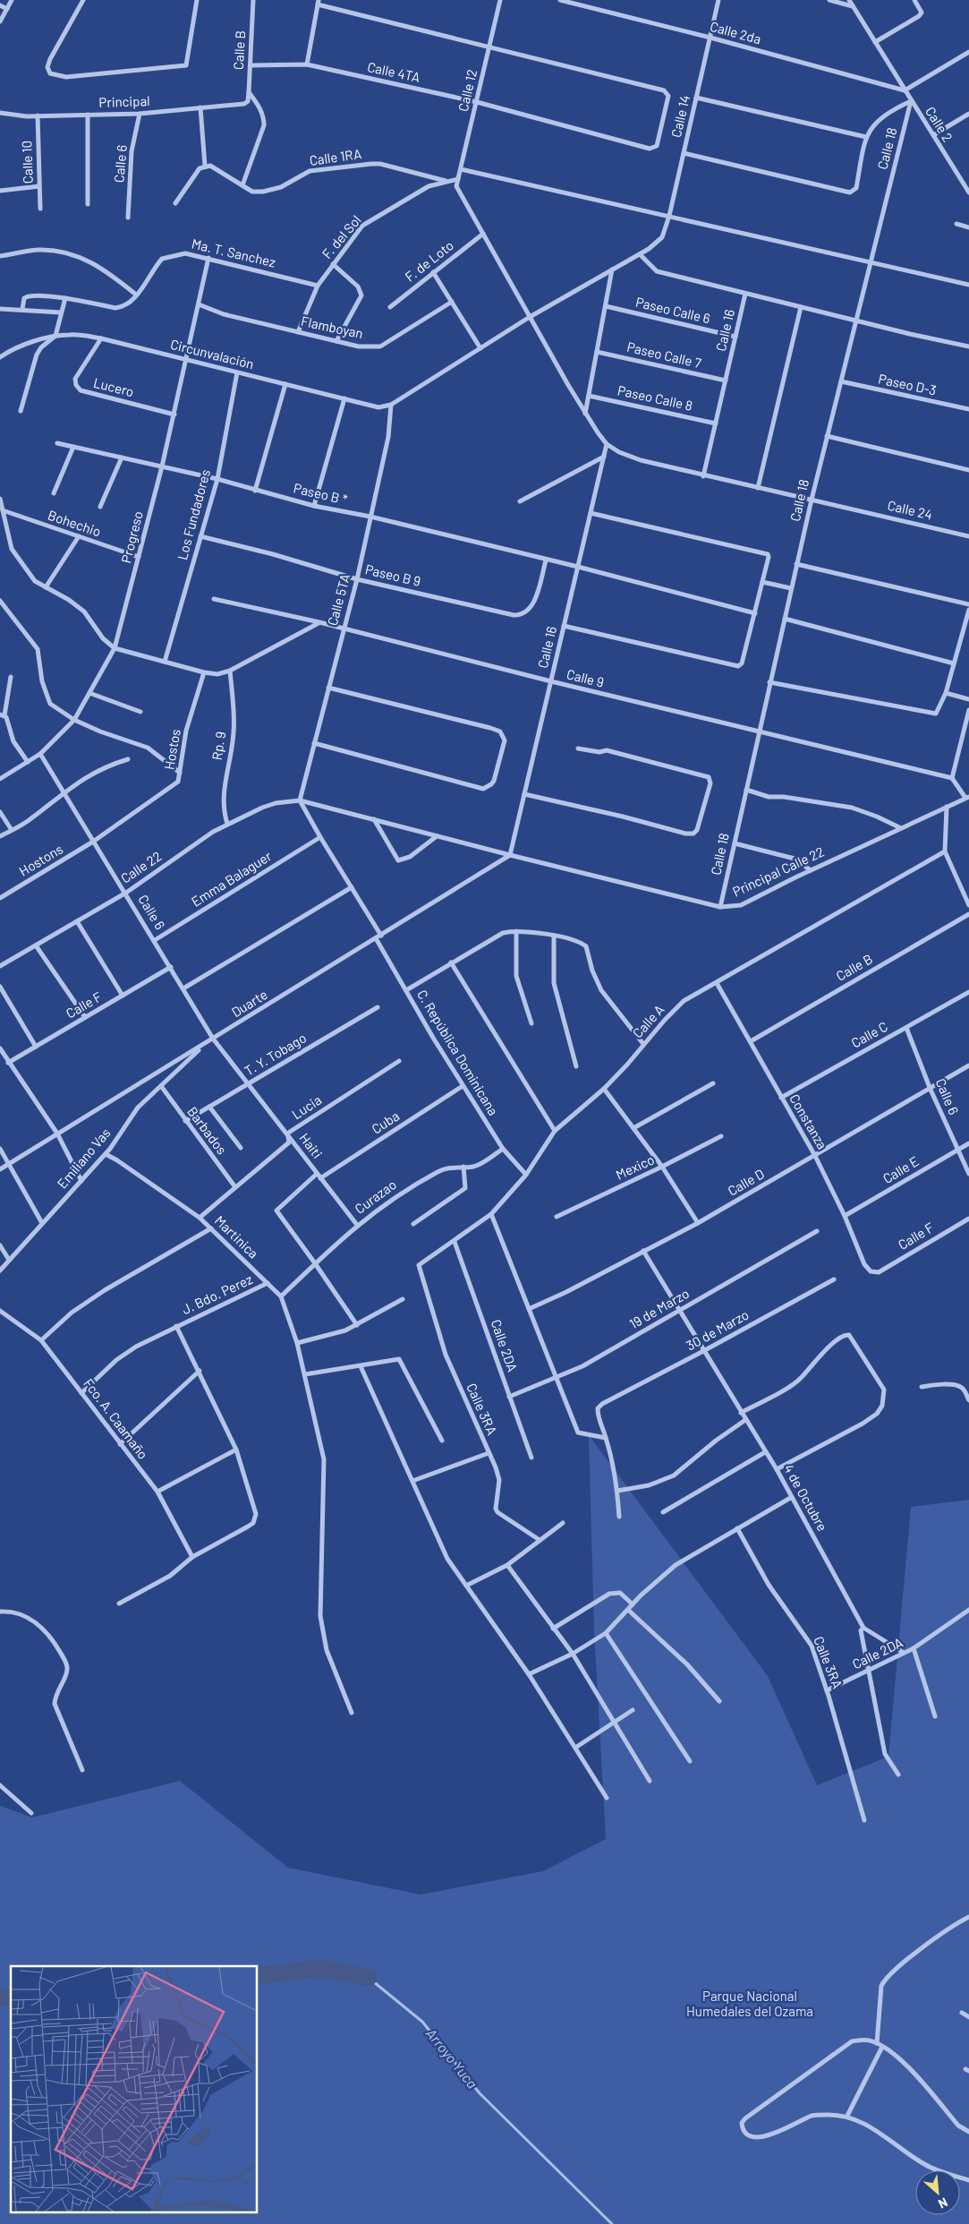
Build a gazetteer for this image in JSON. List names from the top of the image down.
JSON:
{
  "streets": {
    "street": [
      "Calle 2da",
      "Calle B",
      "Calle 4TA",
      "Calle 12",
      "Principal",
      "Calle 14",
      "Calle 2",
      "Calle 18",
      "Calle 1RA",
      "Calle 10",
      "Calle 6",
      "F. del Sol",
      "Ma. T. Sanchez",
      "F. de Loto",
      "Paseo Calle 6",
      "Flamboyan",
      "Calle 16",
      "Circunvalación",
      "Paseo Calle 7",
      "Paseo D-3",
      "Lucero",
      "Paseo Calle 8",
      "Paseo B *",
      "Calle 24",
      "Los Fundadores",
      "Bohechio",
      "Progreso",
      "Paseo B 9",
      "Calle 5TA",
      "Calle 9",
      "Rp. 9",
      "Hostos",
      "Hostons",
      "Calle 22",
      "Principal Calle 22",
      "Emma Balaguer",
      "Duarte",
      "Calle F",
      "Calle A",
      "Calle C",
      "C. República Dominicana",
      "T. Y. Tobago",
      "Lucia",
      "Constanza",
      "Cuba",
      "Barbados",
      "Haiti",
      "Emiliano Vas",
      "Mexico",
      "Calle E",
      "Calle D",
      "Curazao",
      "Martinica",
      "J. Bdo. Perez",
      "19 de Marzo",
      "30 de Marzo",
      "Calle 2DA",
      "Calle 3RA",
      "Fco. A. Caamaño",
      "4 de Octubre"
    ]
  },
  "crossings": [
    ["Calle 2da", "Calle 14"],
    ["Calle 2da", "Calle 2"],
    ["Calle B", "Calle 4TA"],
    ["Calle B", "Principal"],
    ["Calle B", "Constanza"],
    ["Calle 4TA", "Calle 12"],
    ["Calle 12", "F. del Sol"],
    ["Calle 12", "F. de Loto"],
    ["Principal", "Calle 10"],
    ["Principal", "Calle 6"],
    ["Calle 2", "Calle 18"],
    ["Calle 18", "Paseo D-3"],
    ["Calle 18", "Calle 24"],
    ["Calle 18", "Calle 9"],
    ["Calle 18", "Principal Calle 22"],
    ["Calle 1RA", "F. del Sol"],
    ["Calle 6", "Progreso"],
    ["Calle 6", "Hostos"],
    ["Calle 6", "Hostons"],
    ["Calle 6", "Calle 22"],
    ["Calle 6", "Emma Balaguer"],
    ["Calle 6", "Duarte"],
    ["Calle 6", "Calle F"],
    ["Calle 6", "Calle C"],
    ["Calle 6", "Haiti"],
    ["Calle 6", "Calle E"],
    ["Calle 6", "Calle D"],
    ["F. del Sol", "Ma. T. Sanchez"],
    ["F. del Sol", "Flamboyan"],
    ["Ma. T. Sanchez", "Progreso"],
    ["Paseo Calle 6", "Calle 16"],
    ["Flamboyan", "Progreso"],
    ["Calle 16", "Paseo Calle 7"],
    ["Calle 16", "Paseo Calle 8"],
    ["Calle 16", "Paseo B *"],
    ["Calle 16", "Calle 24"],
    ["Calle 16", "Calle 9"],
    ["Calle 16", "Principal Calle 22"],
    ["Calle 16", "Duarte"],
    ["Circunvalación", "Lucero"],
    ["Circunvalación", "Los Fundadores"],
    ["Circunvalación", "Progreso"],
    ["Circunvalación", "Calle 5TA"],
    ["Lucero", "Progreso"],
    ["Paseo B *", "Los Fundadores"],
    ["Paseo B *", "Progreso"],
    ["Paseo B *", "Paseo B 9"],
    ["Paseo B *", "Calle 5TA"],
    ["Los Fundadores", "Paseo B 9"],
    ["Bohechio", "Progreso"],
    ["Paseo B 9", "Calle 5TA"],
    ["Calle 5TA", "Calle 9"],
    ["Calle 5TA", "Calle 22"],
    ["Calle 5TA", "Principal Calle 22"],
    ["Calle 5TA", "C. República Dominicana"],
    ["Rp. 9", "Calle 22"],
    ["Hostos", "Hostons"],
    ["Calle 22", "Principal Calle 22"],
    ["Calle 22", "C. República Dominicana"],
    ["Principal Calle 22", "Duarte"],
    ["Principal Calle 22", "C. República Dominicana"],
    ["Emma Balaguer", "C. República Dominicana"],
    ["Duarte", "C. República Dominicana"],
    ["Duarte", "Haiti"],
    ["Duarte", "Emiliano Vas"],
    ["Calle F", "Constanza"],
    ["Calle A", "C. República Dominicana"],
    ["Calle A", "Constanza"],
    ["Calle A", "Calle 2DA"],
    ["Calle A", "Calle 3RA"],
    ["Calle C", "Constanza"],
    ["C. República Dominicana", "Cuba"],
    ["C. República Dominicana", "Curazao"],
    ["T. Y. Tobago", "Barbados"],
    ["T. Y. Tobago", "Haiti"],
    ["Lucia", "Barbados"],
    ["Lucia", "Haiti"],
    ["Lucia", "Martinica"],
    ["Constanza", "Calle E"],
    ["Constanza", "Calle D"],
    ["Cuba", "Haiti"],
    ["Cuba", "Curazao"],
    ["Barbados", "Emiliano Vas"],
    ["Haiti", "Curazao"],
    ["Emiliano Vas", "Martinica"],
    ["Calle D", "4 de Octubre"],
    ["Curazao", "Martinica"],
    ["Martinica", "J. Bdo. Perez"],
    ["J. Bdo. Perez", "Fco. A. Caamaño"],
    ["19 de Marzo", "Calle 2DA"],
    ["19 de Marzo", "4 de Octubre"],
    ["30 de Marzo", "4 de Octubre"],
    ["Calle 2DA", "Calle 3RA"],
    ["Calle 2DA", "4 de Octubre"]
  ],
  "water": ["Arroyo Yuca"],
  "parks": ["Parque Nacional Humedales del Ozama"],
  "north": "bottom right"
}
